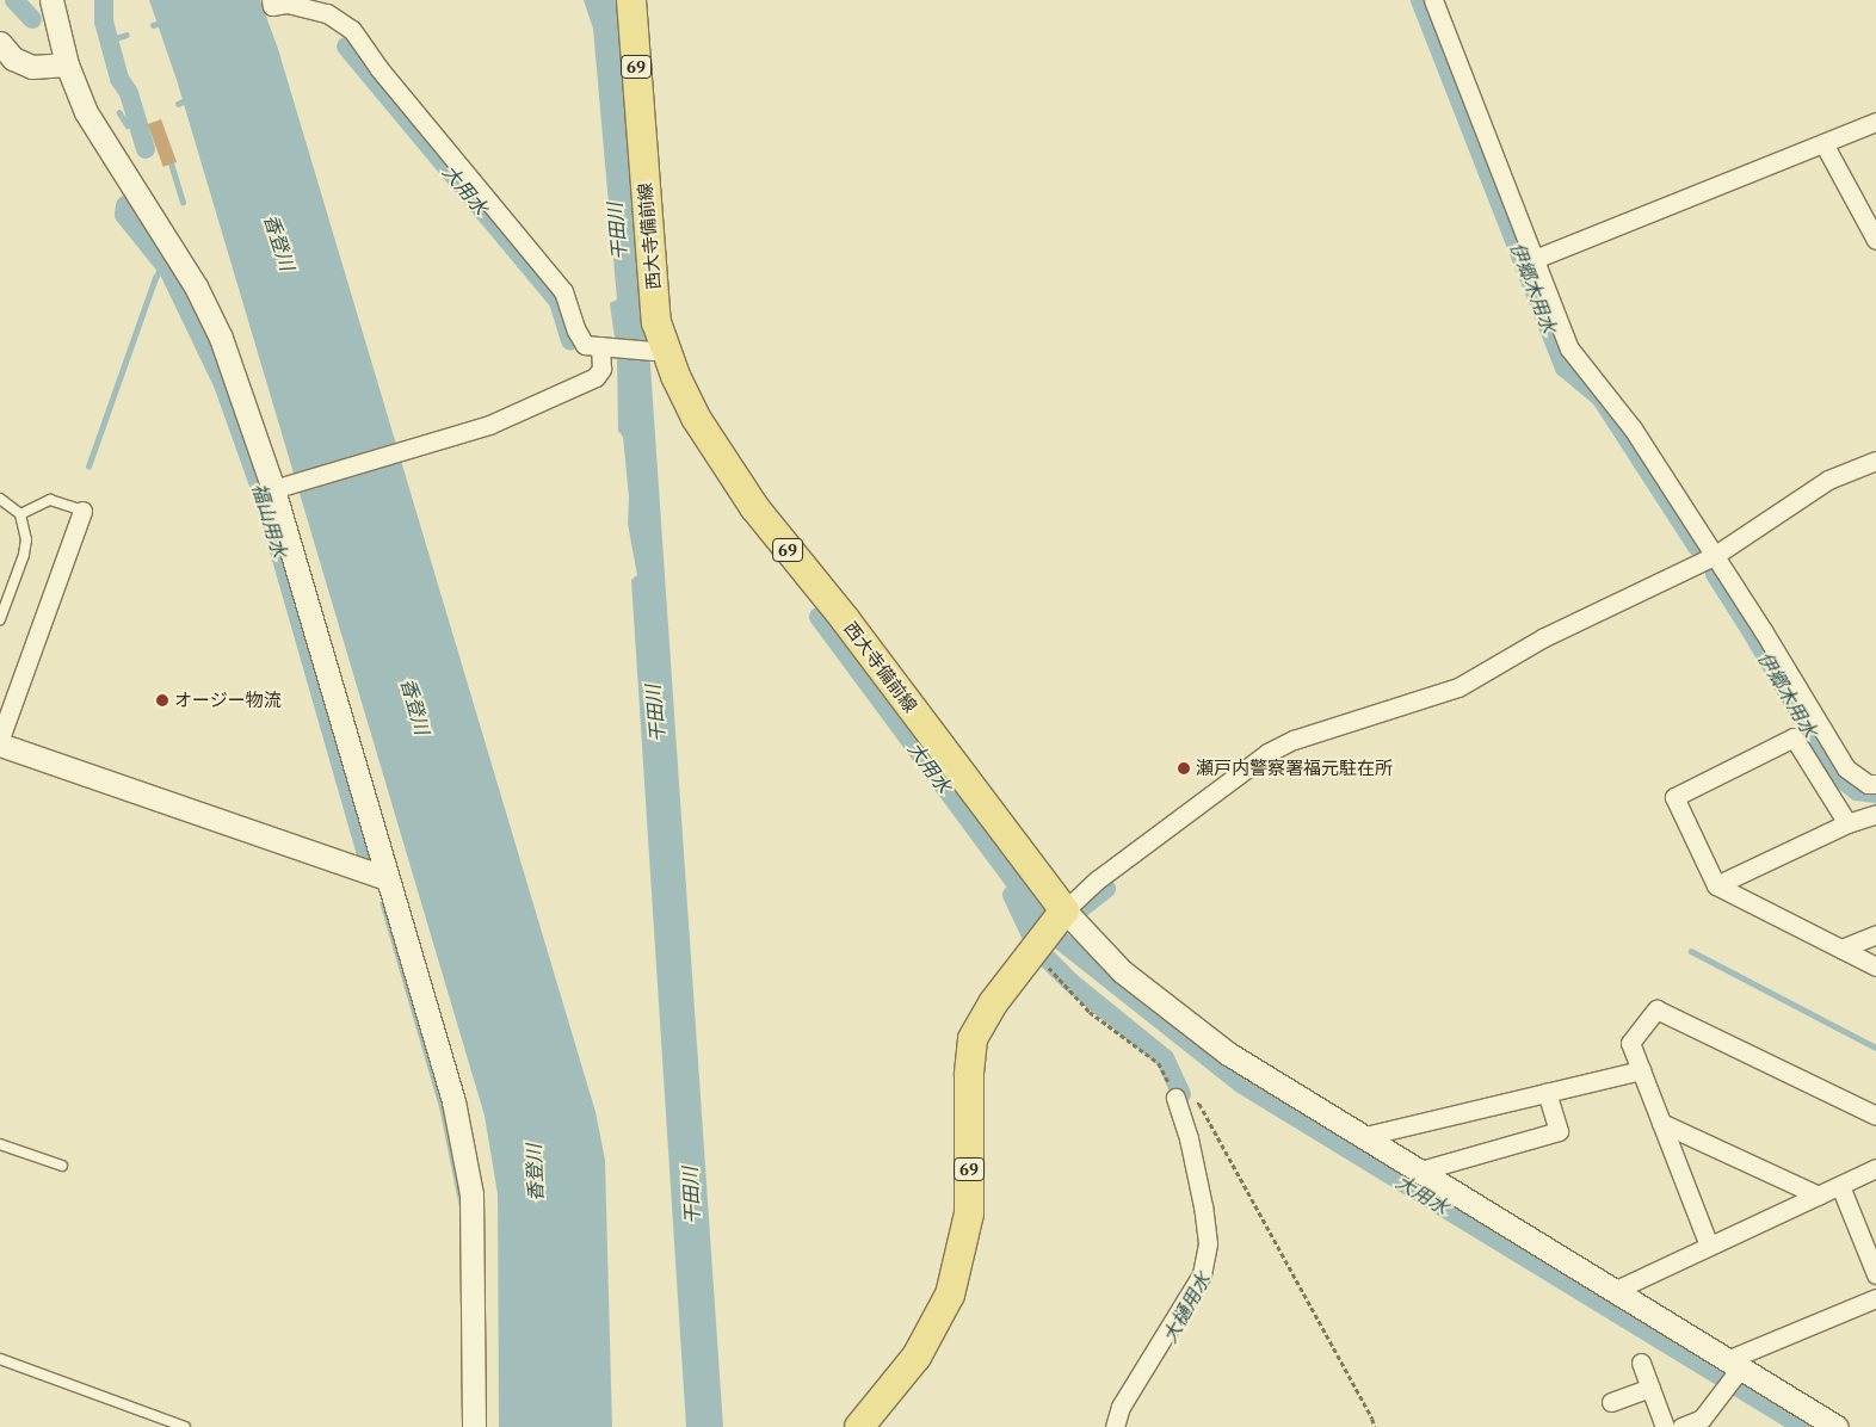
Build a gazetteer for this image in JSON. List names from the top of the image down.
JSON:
{
  "streets": {
    "main road": ["69", "西大寺備前線"]
  },
  "crossings": [
    ["69", "西大寺備前線"]
  ],
  "water": [
    "大用水",
    "干田川",
    "香登川",
    "伊郷木用水",
    "福山用水",
    "大樋用水"
  ],
  "places": ["オージー物流", "瀬戸内警察署福元駐在所"]
}
